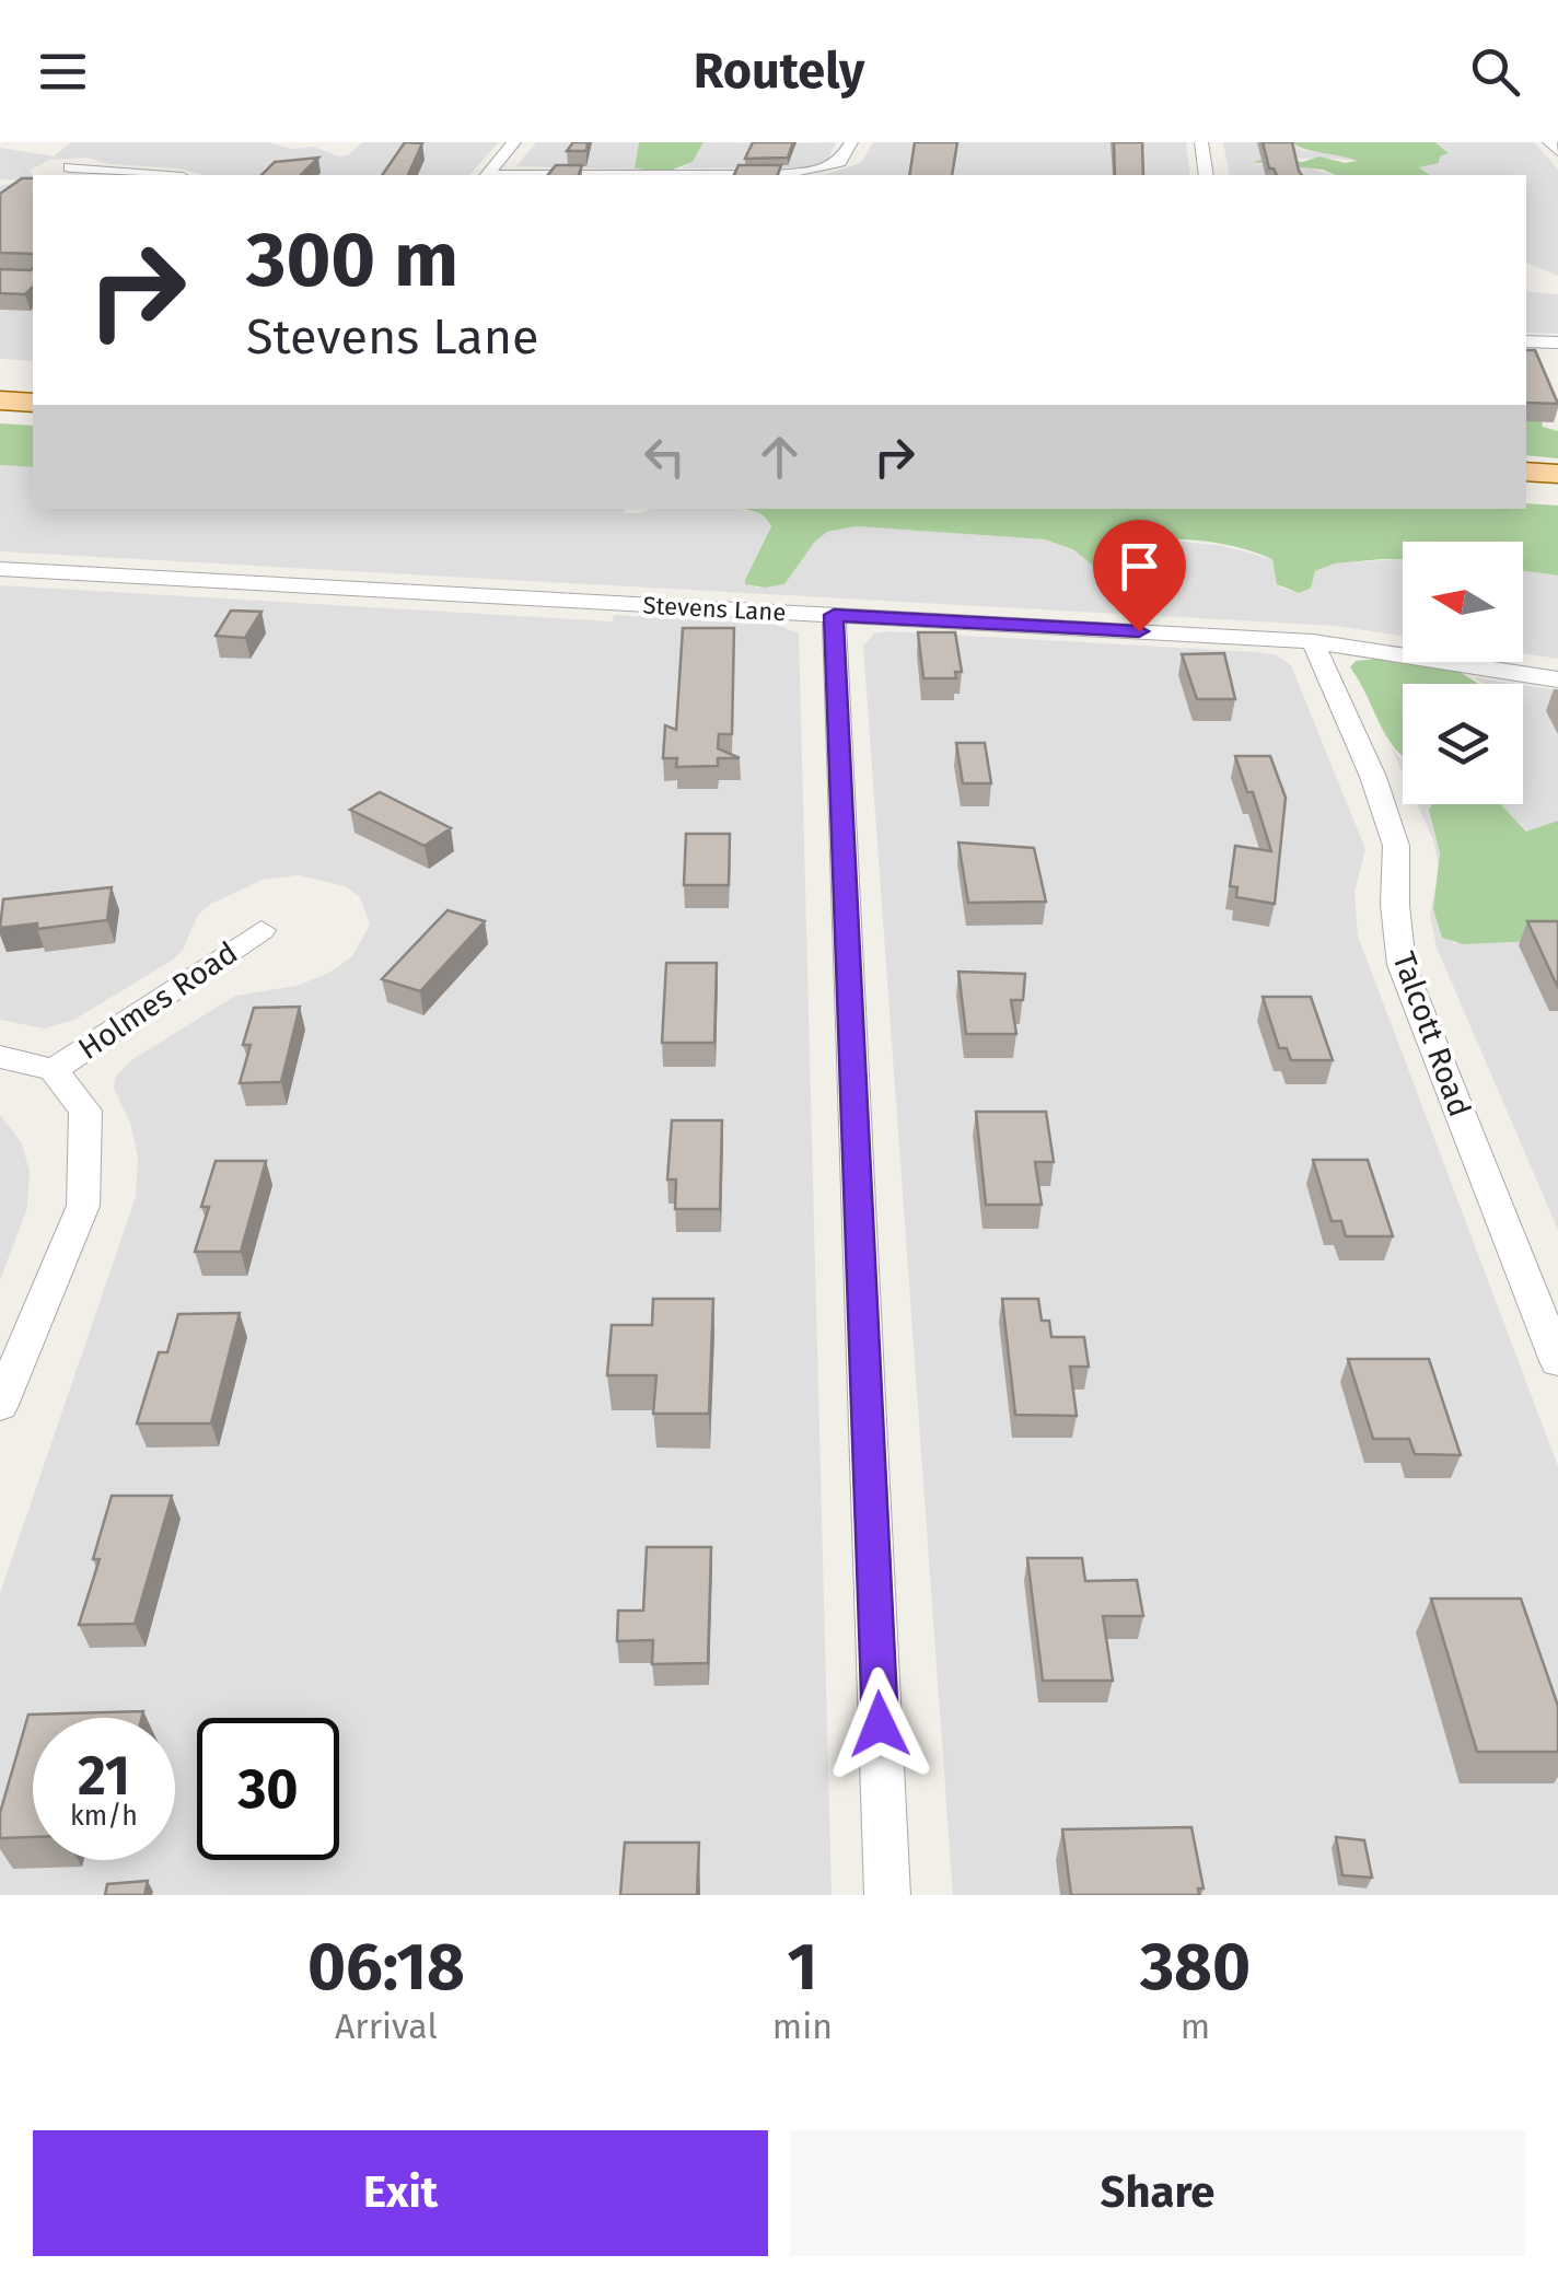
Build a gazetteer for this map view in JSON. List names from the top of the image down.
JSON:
{
  "streets": {
    "street": ["Stevens Lane", "Holmes Road", "Talcott Road"]
  },
  "crossings": [
    ["Stevens Lane", "Talcott Road"]
  ],
  "north": "left",
  "page": {
    "header": "Routely",
    "turn": ["300 m", "Stevens Lane"],
    "speed": "21 km/h",
    "limit": "30",
    "eta": [
      "06:18",
      "Arrival",
      "1",
      "min",
      "380",
      "m"
    ],
    "buttons": ["Exit", "Share"]
  }
}
